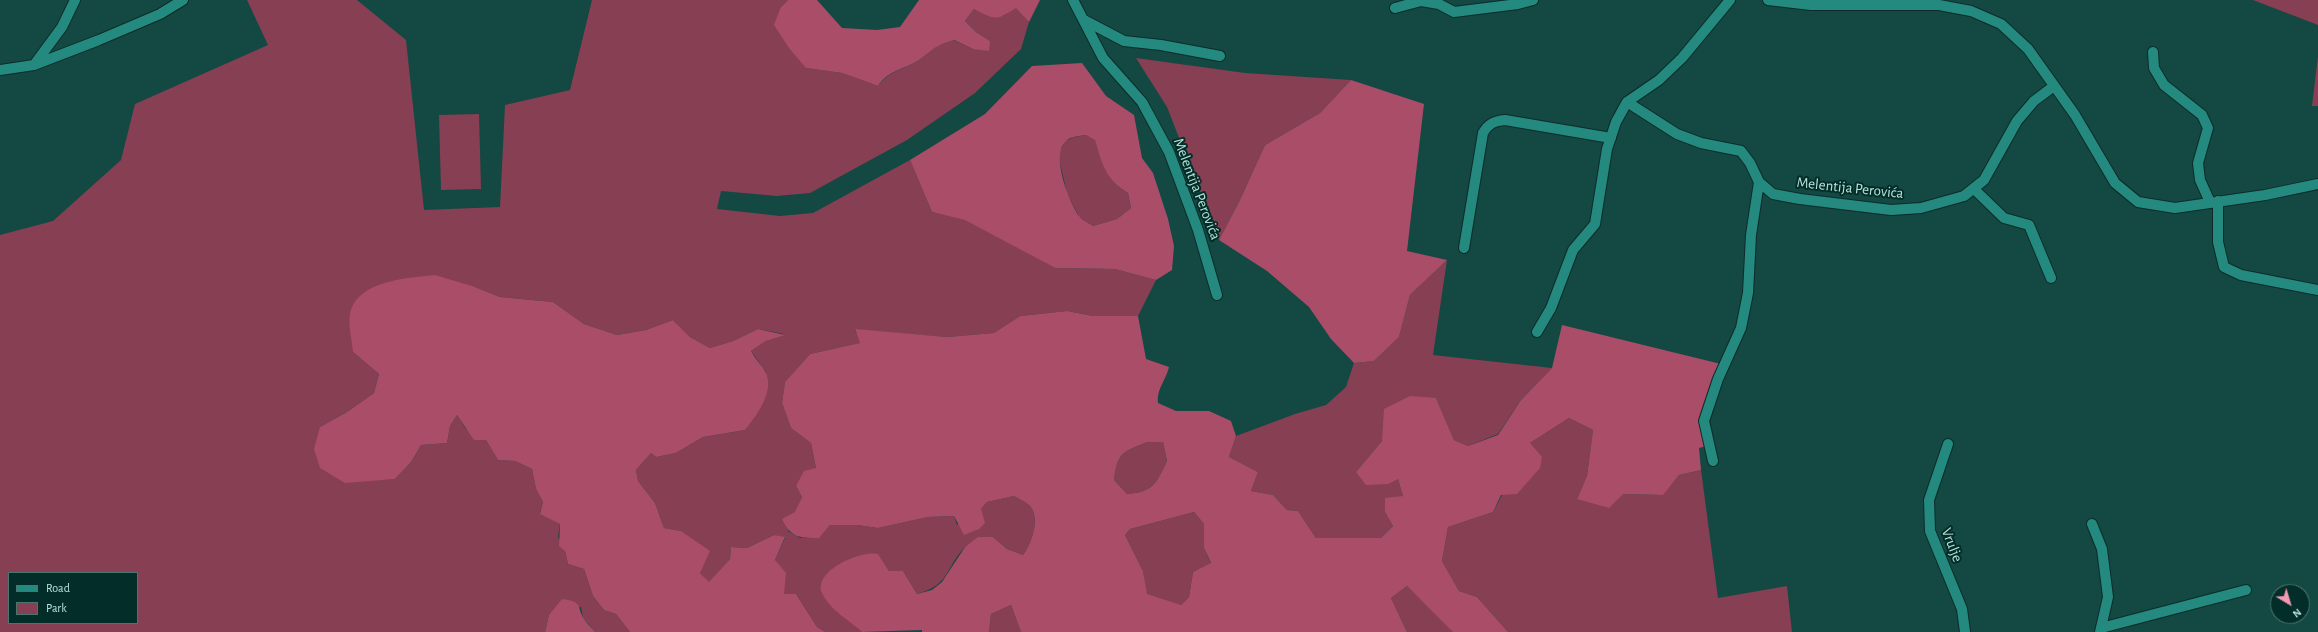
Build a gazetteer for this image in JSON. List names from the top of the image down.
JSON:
{
  "streets": {
    "street": ["Melentija Perovića", "Vrulje"]
  },
  "legend": ["Road", "Park"],
  "north": "bottom right"
}
